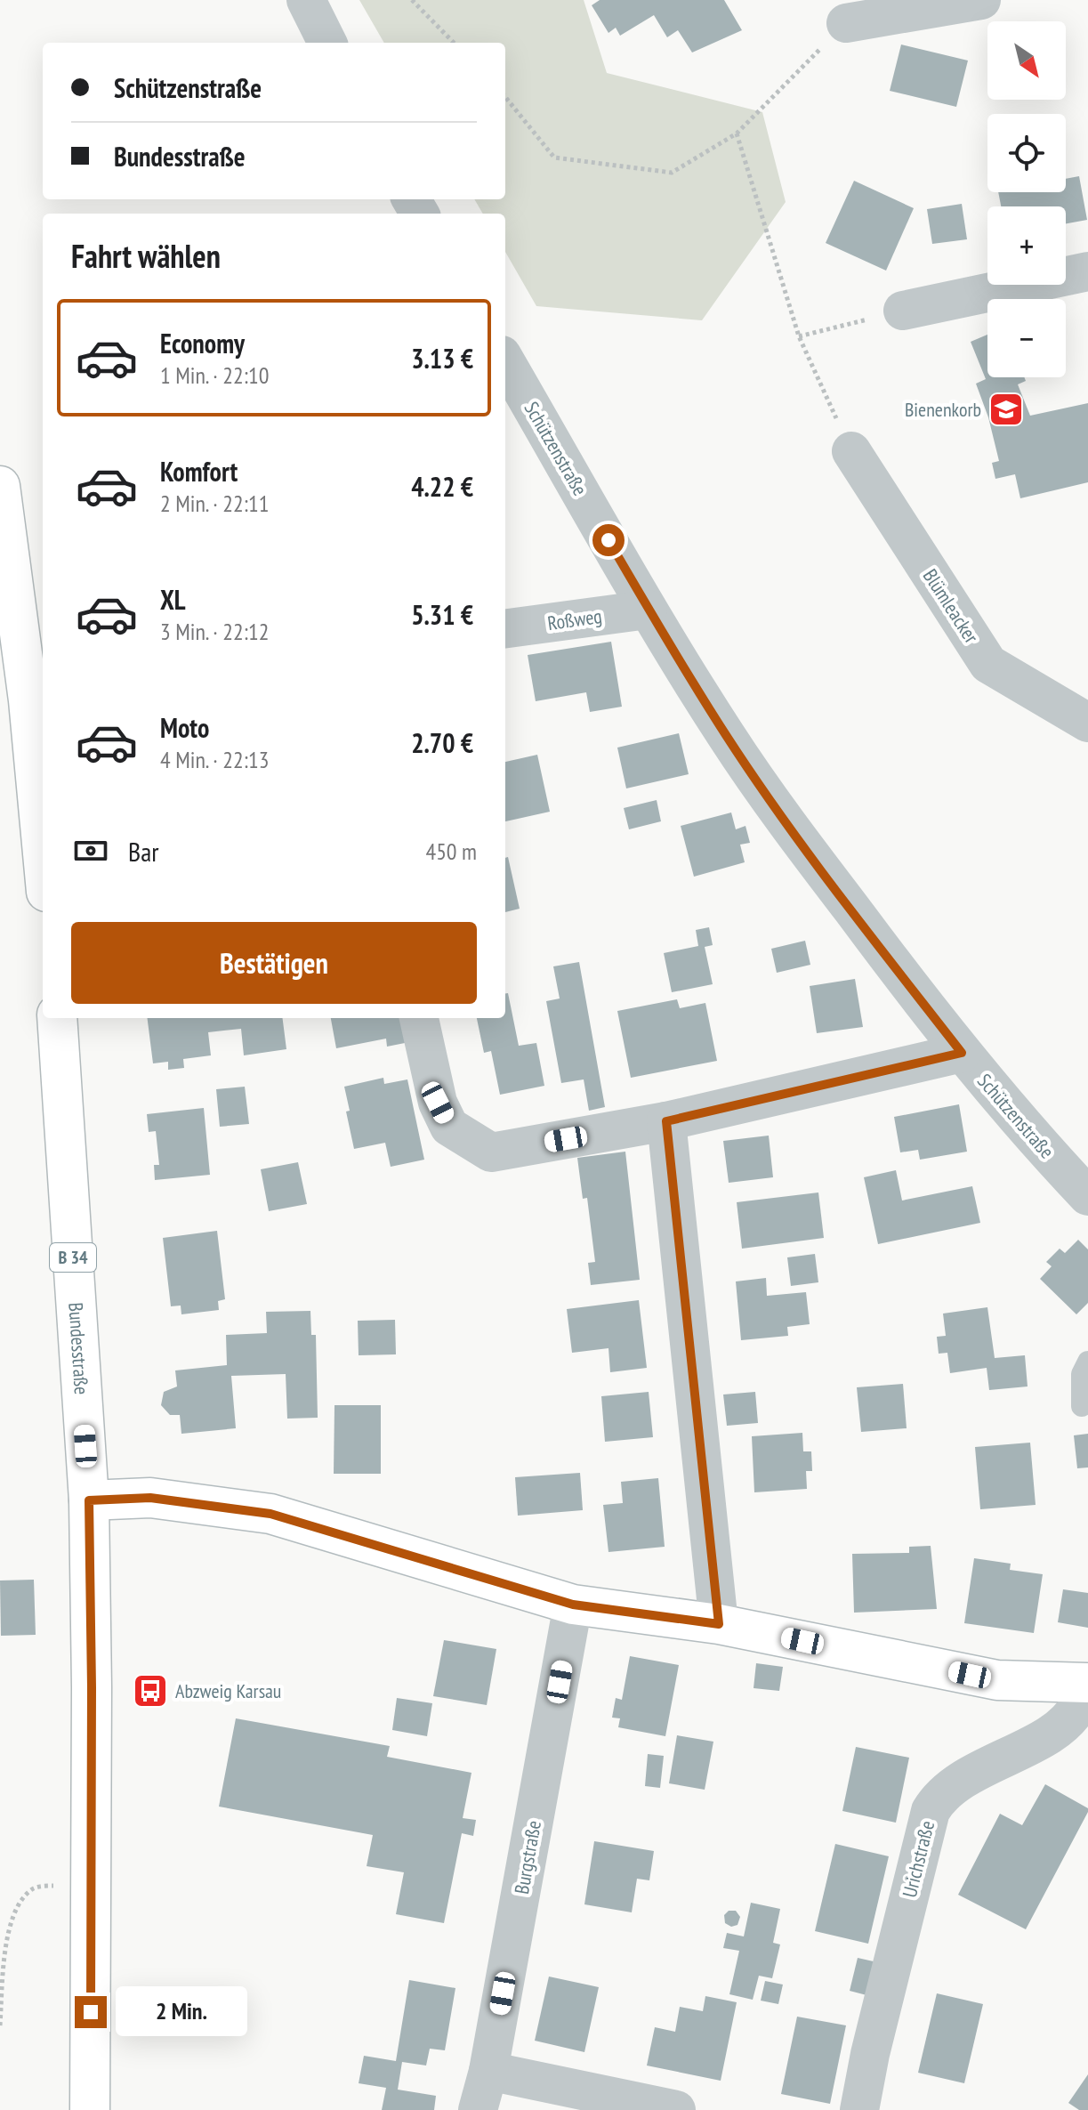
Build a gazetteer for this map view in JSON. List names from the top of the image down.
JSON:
{
  "streets": {
    "main road": ["B 34", "Bundesstraße"],
    "street": [
      "Schützenstraße",
      "Blümleacker",
      "Roßweg",
      "Burgstraße",
      "Urichstraße"
    ]
  },
  "crossings": [
    ["Schützenstraße", "Roßweg"]
  ],
  "places": {
    "school or university": ["Bienenkorb"],
    "bus stop": ["Abzweig Karsau"]
  },
  "north": "bottom right",
  "page": {
    "map_buttons": ["+", "−"],
    "banner": ["Schützenstraße", "Bundesstraße"],
    "heading": "Fahrt wählen",
    "list": [
      {
        "name": "Economy",
        "note": "1 Min. · 22:10",
        "value": "3.13 €"
      },
      {
        "name": "Komfort",
        "note": "2 Min. · 22:11",
        "value": "4.22 €"
      },
      {
        "name": "XL",
        "note": "3 Min. · 22:12",
        "value": "5.31 €"
      },
      {
        "name": "Moto",
        "note": "4 Min. · 22:13",
        "value": "2.70 €"
      }
    ],
    "pay": ["Bar", "450 m"],
    "buttons": "Bestätigen",
    "bubble": "2 Min."
  }
}
